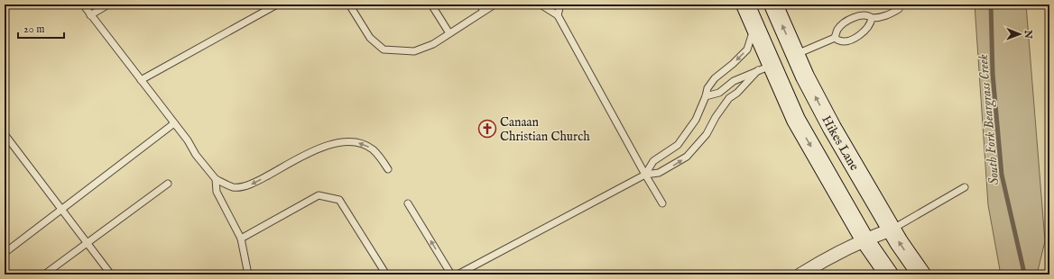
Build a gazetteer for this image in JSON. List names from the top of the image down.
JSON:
{
  "streets": {
    "main road": ["Hikes Lane"]
  },
  "water": ["South Fork Beargrass Creek"],
  "places": {
    "church": ["Canaan Christian Church"]
  },
  "scale_bar": "20 m",
  "north": "right"
}
